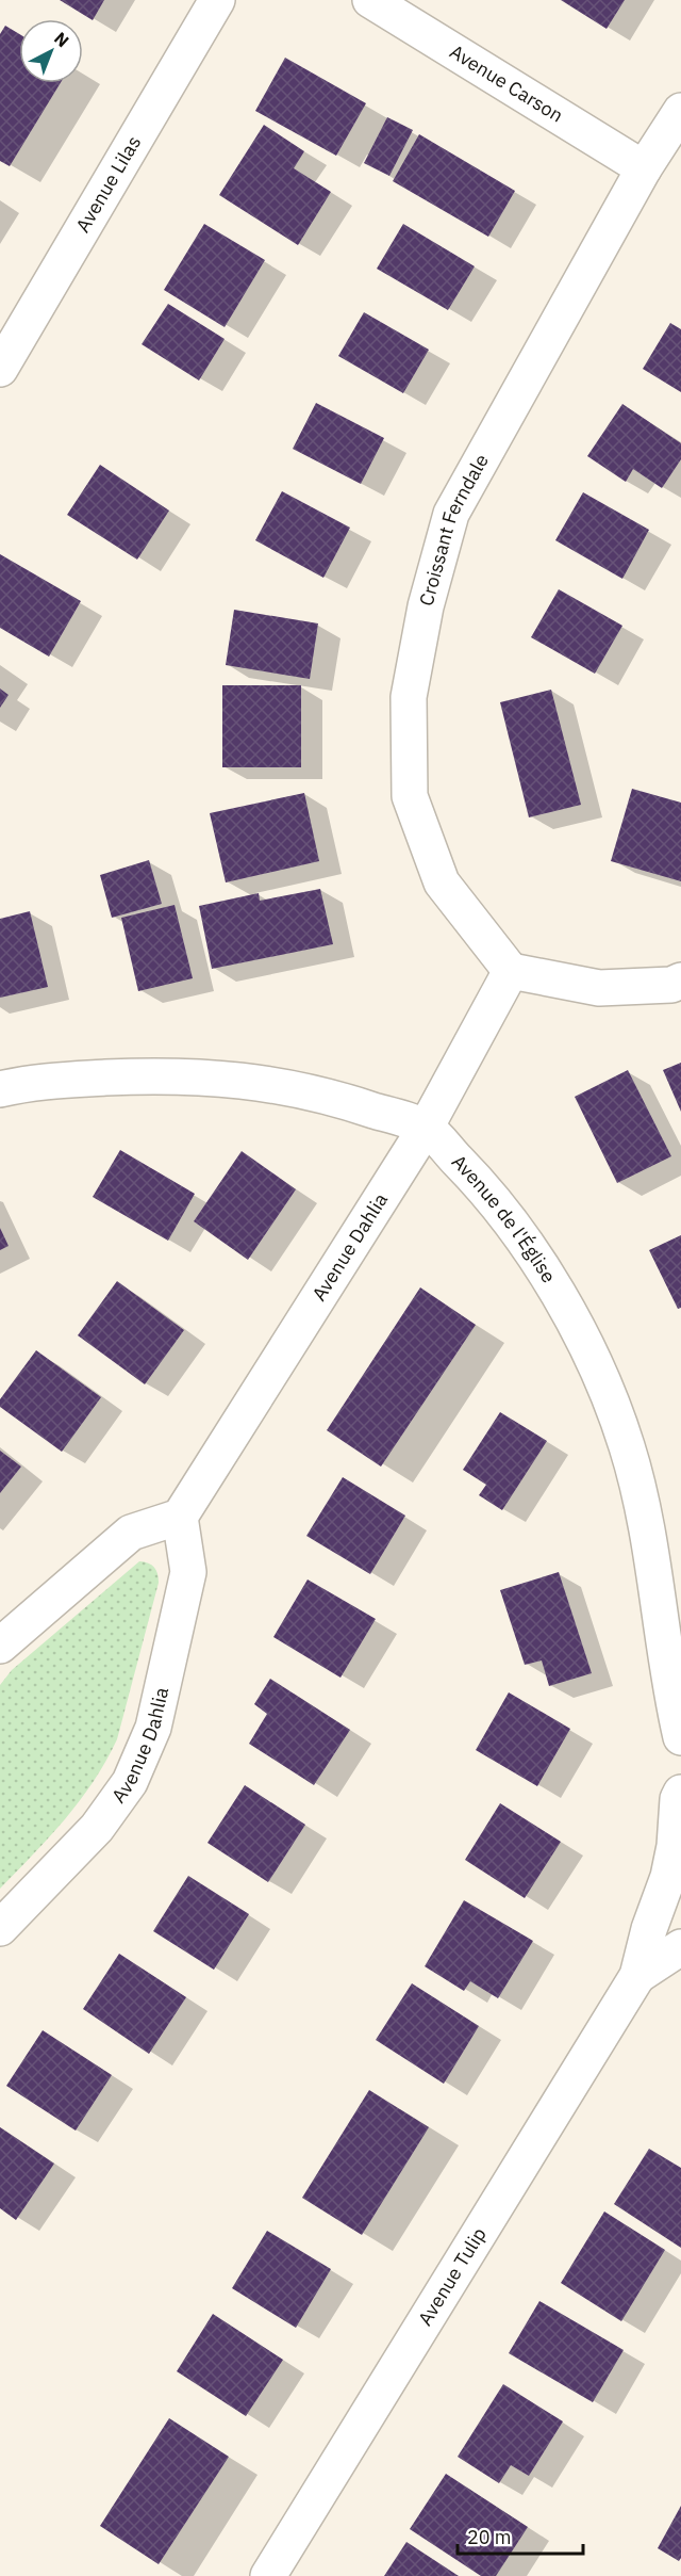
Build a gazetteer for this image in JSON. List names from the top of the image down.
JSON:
{
  "streets": {
    "street": [
      "Avenue Carson",
      "Avenue Lilas",
      "Croissant Ferndale",
      "Avenue de l'Église",
      "Avenue Dahlia",
      "Avenue Tulip"
    ]
  },
  "crossings": [
    ["Avenue Carson", "Croissant Ferndale"],
    ["Croissant Ferndale", "Avenue Dahlia"],
    ["Avenue de l'Église", "Avenue Dahlia"]
  ],
  "scale_bar": "20 m",
  "north": "top right"
}
